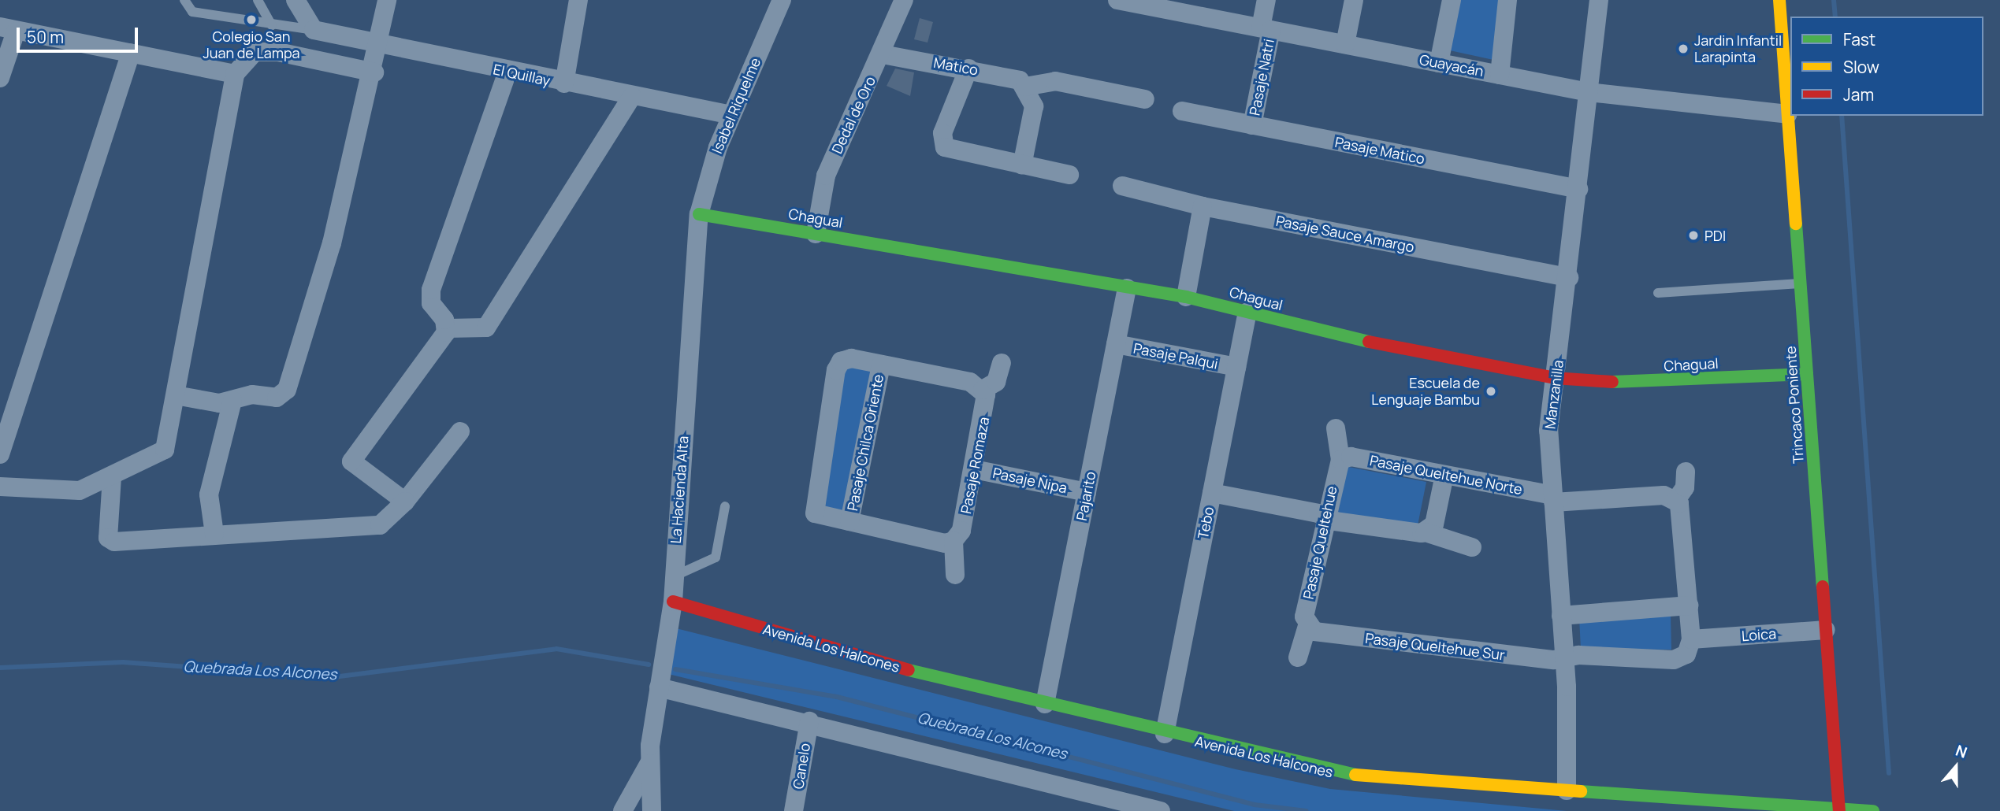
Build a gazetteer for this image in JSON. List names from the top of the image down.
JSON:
{
  "streets": {
    "street": [
      "Guayacán",
      "Matico",
      "El Quillay",
      "Pasaje Natri",
      "Isabel Riquelme",
      "Dedal de Oro",
      "Pasaje Matico",
      "Chagual",
      "Pasaje Sauce Amargo",
      "Pasaje Palqui",
      "Manzanilla",
      "Trincaco Poniente",
      "Pasaje Chilca Oriente",
      "Pasaje Romaza",
      "Pasaje Queltehue Norte",
      "Pasaje Ñipa",
      "La Hacienda Alta",
      "Pajarito",
      "Tebo",
      "Pasaje Queltehue",
      "Loica",
      "Pasaje Queltehue Sur",
      "Avenida Los Halcones",
      "Canelo"
    ]
  },
  "crossings": [
    ["Guayacán", "Pasaje Natri"],
    ["Guayacán", "Manzanilla"],
    ["Guayacán", "Trincaco Poniente"],
    ["Matico", "Dedal de Oro"],
    ["El Quillay", "Isabel Riquelme"],
    ["Pasaje Natri", "Pasaje Matico"],
    ["Isabel Riquelme", "Chagual"],
    ["Isabel Riquelme", "La Hacienda Alta"],
    ["Dedal de Oro", "Chagual"],
    ["Pasaje Matico", "Manzanilla"],
    ["Chagual", "Manzanilla"],
    ["Chagual", "Trincaco Poniente"],
    ["Chagual", "La Hacienda Alta"],
    ["Chagual", "Pajarito"],
    ["Chagual", "Tebo"],
    ["Pasaje Sauce Amargo", "Manzanilla"],
    ["Pasaje Palqui", "Pajarito"],
    ["Pasaje Palqui", "Tebo"],
    ["Manzanilla", "Pasaje Queltehue Norte"],
    ["Manzanilla", "Pasaje Queltehue Sur"],
    ["Manzanilla", "Avenida Los Halcones"],
    ["Trincaco Poniente", "Loica"],
    ["Trincaco Poniente", "Avenida Los Halcones"],
    ["Pasaje Romaza", "Pasaje Ñipa"],
    ["Pasaje Queltehue Norte", "Pasaje Queltehue"],
    ["Pasaje Ñipa", "Pajarito"],
    ["La Hacienda Alta", "Avenida Los Halcones"],
    ["Pajarito", "Avenida Los Halcones"],
    ["Tebo", "Avenida Los Halcones"],
    ["Pasaje Queltehue", "Pasaje Queltehue Sur"],
    ["Loica", "Pasaje Queltehue Sur"]
  ],
  "water": ["Quebrada Los Alcones"],
  "places": [
    "Colegio San Juan de Lampa",
    "Jardin Infantil Larapinta",
    "PDI",
    "Escuela de Lenguaje Bambu"
  ],
  "legend": ["Fast", "Slow", "Jam"],
  "scale_bar": "50 m",
  "north": "top"
}
